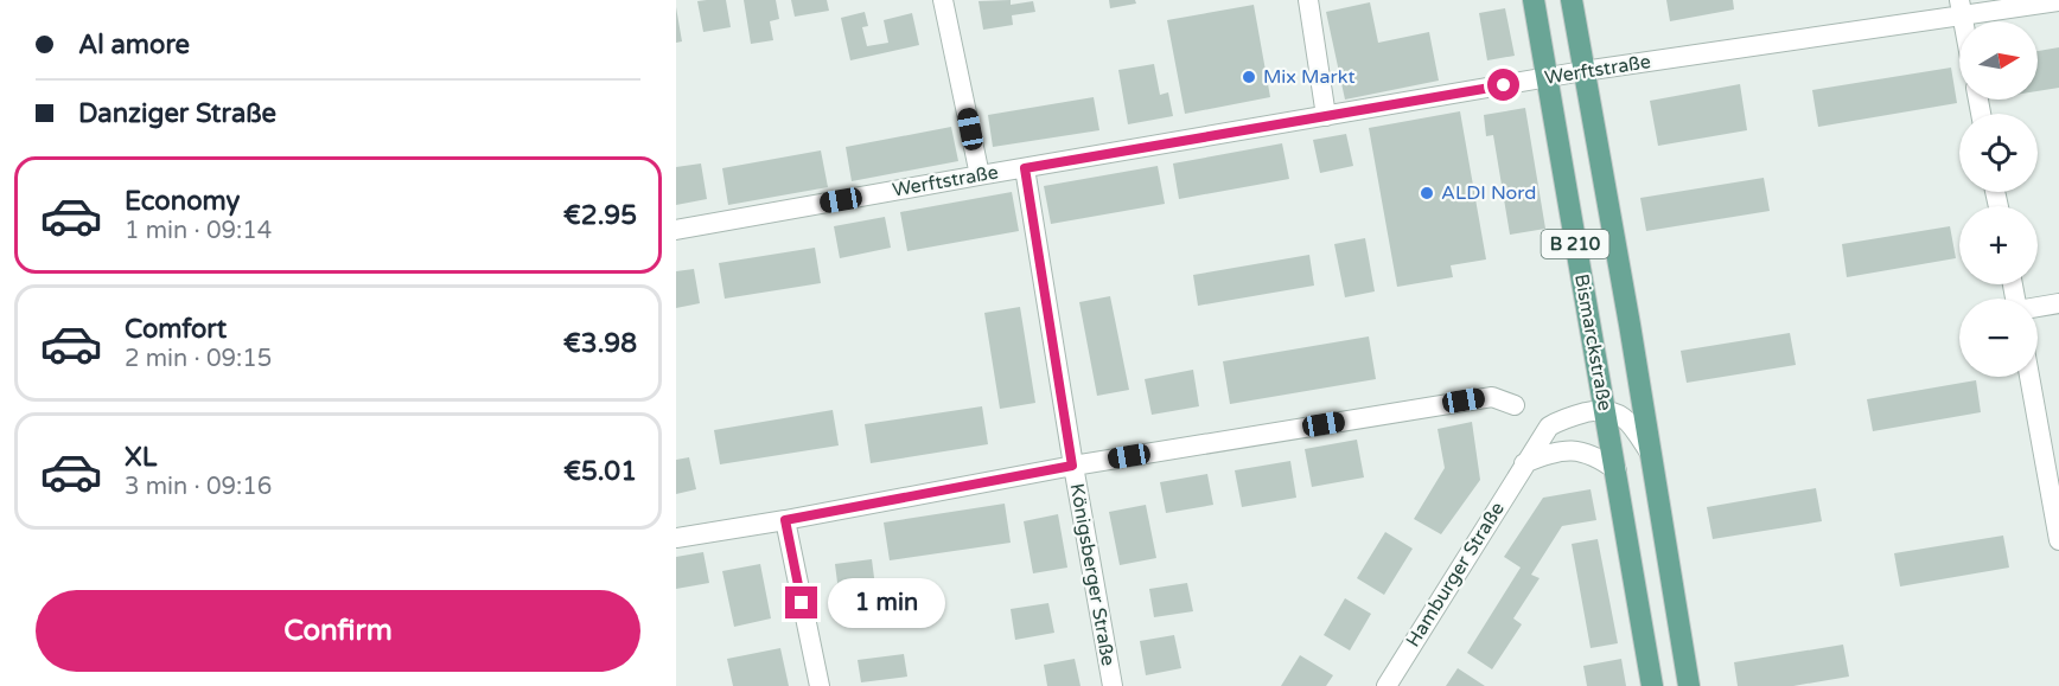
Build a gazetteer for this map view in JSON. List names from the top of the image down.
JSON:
{
  "streets": {
    "main road": ["B 210", "Bismarckstraße"],
    "street": ["Werftstraße", "Königsberger Straße", "Hamburger Straße"]
  },
  "crossings": [
    ["Werftstraße", "Bismarckstraße"],
    ["Werftstraße", "Königsberger Straße"],
    ["Bismarckstraße", "Hamburger Straße"]
  ],
  "places": ["Mix Markt", "ALDI Nord"],
  "north": "right",
  "page": {
    "banner": ["Al amore", "Danziger Straße"],
    "map_buttons": ["+", "−"],
    "list": [
      {
        "name": "Economy",
        "note": "1 min · 09:14",
        "value": "€2.95"
      },
      {
        "name": "Comfort",
        "note": "2 min · 09:15",
        "value": "€3.98"
      },
      {
        "name": "XL",
        "note": "3 min · 09:16",
        "value": "€5.01"
      }
    ],
    "buttons": "Confirm",
    "bubble": "1 min"
  }
}
